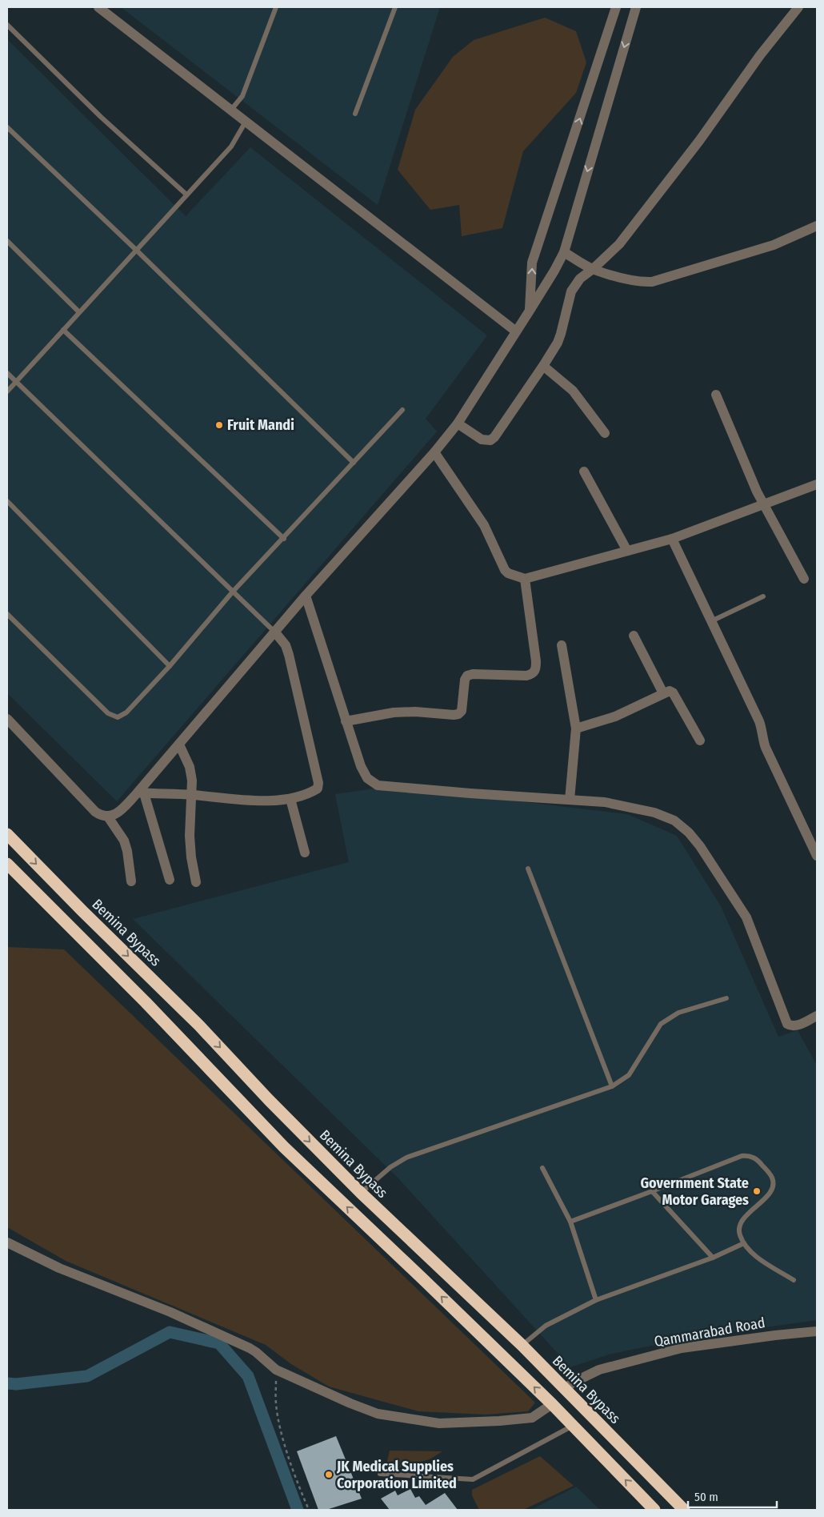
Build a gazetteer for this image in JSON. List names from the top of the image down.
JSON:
{
  "streets": {
    "highway": ["Bemina Bypass"],
    "street": ["Qammarabad Road"]
  },
  "crossings": [
    ["Bemina Bypass", "Qammarabad Road"]
  ],
  "places": ["Fruit Mandi", "Government State Motor Garages", "JK Medical Supplies Corporation Limited"],
  "scale_bar": "50 m"
}
